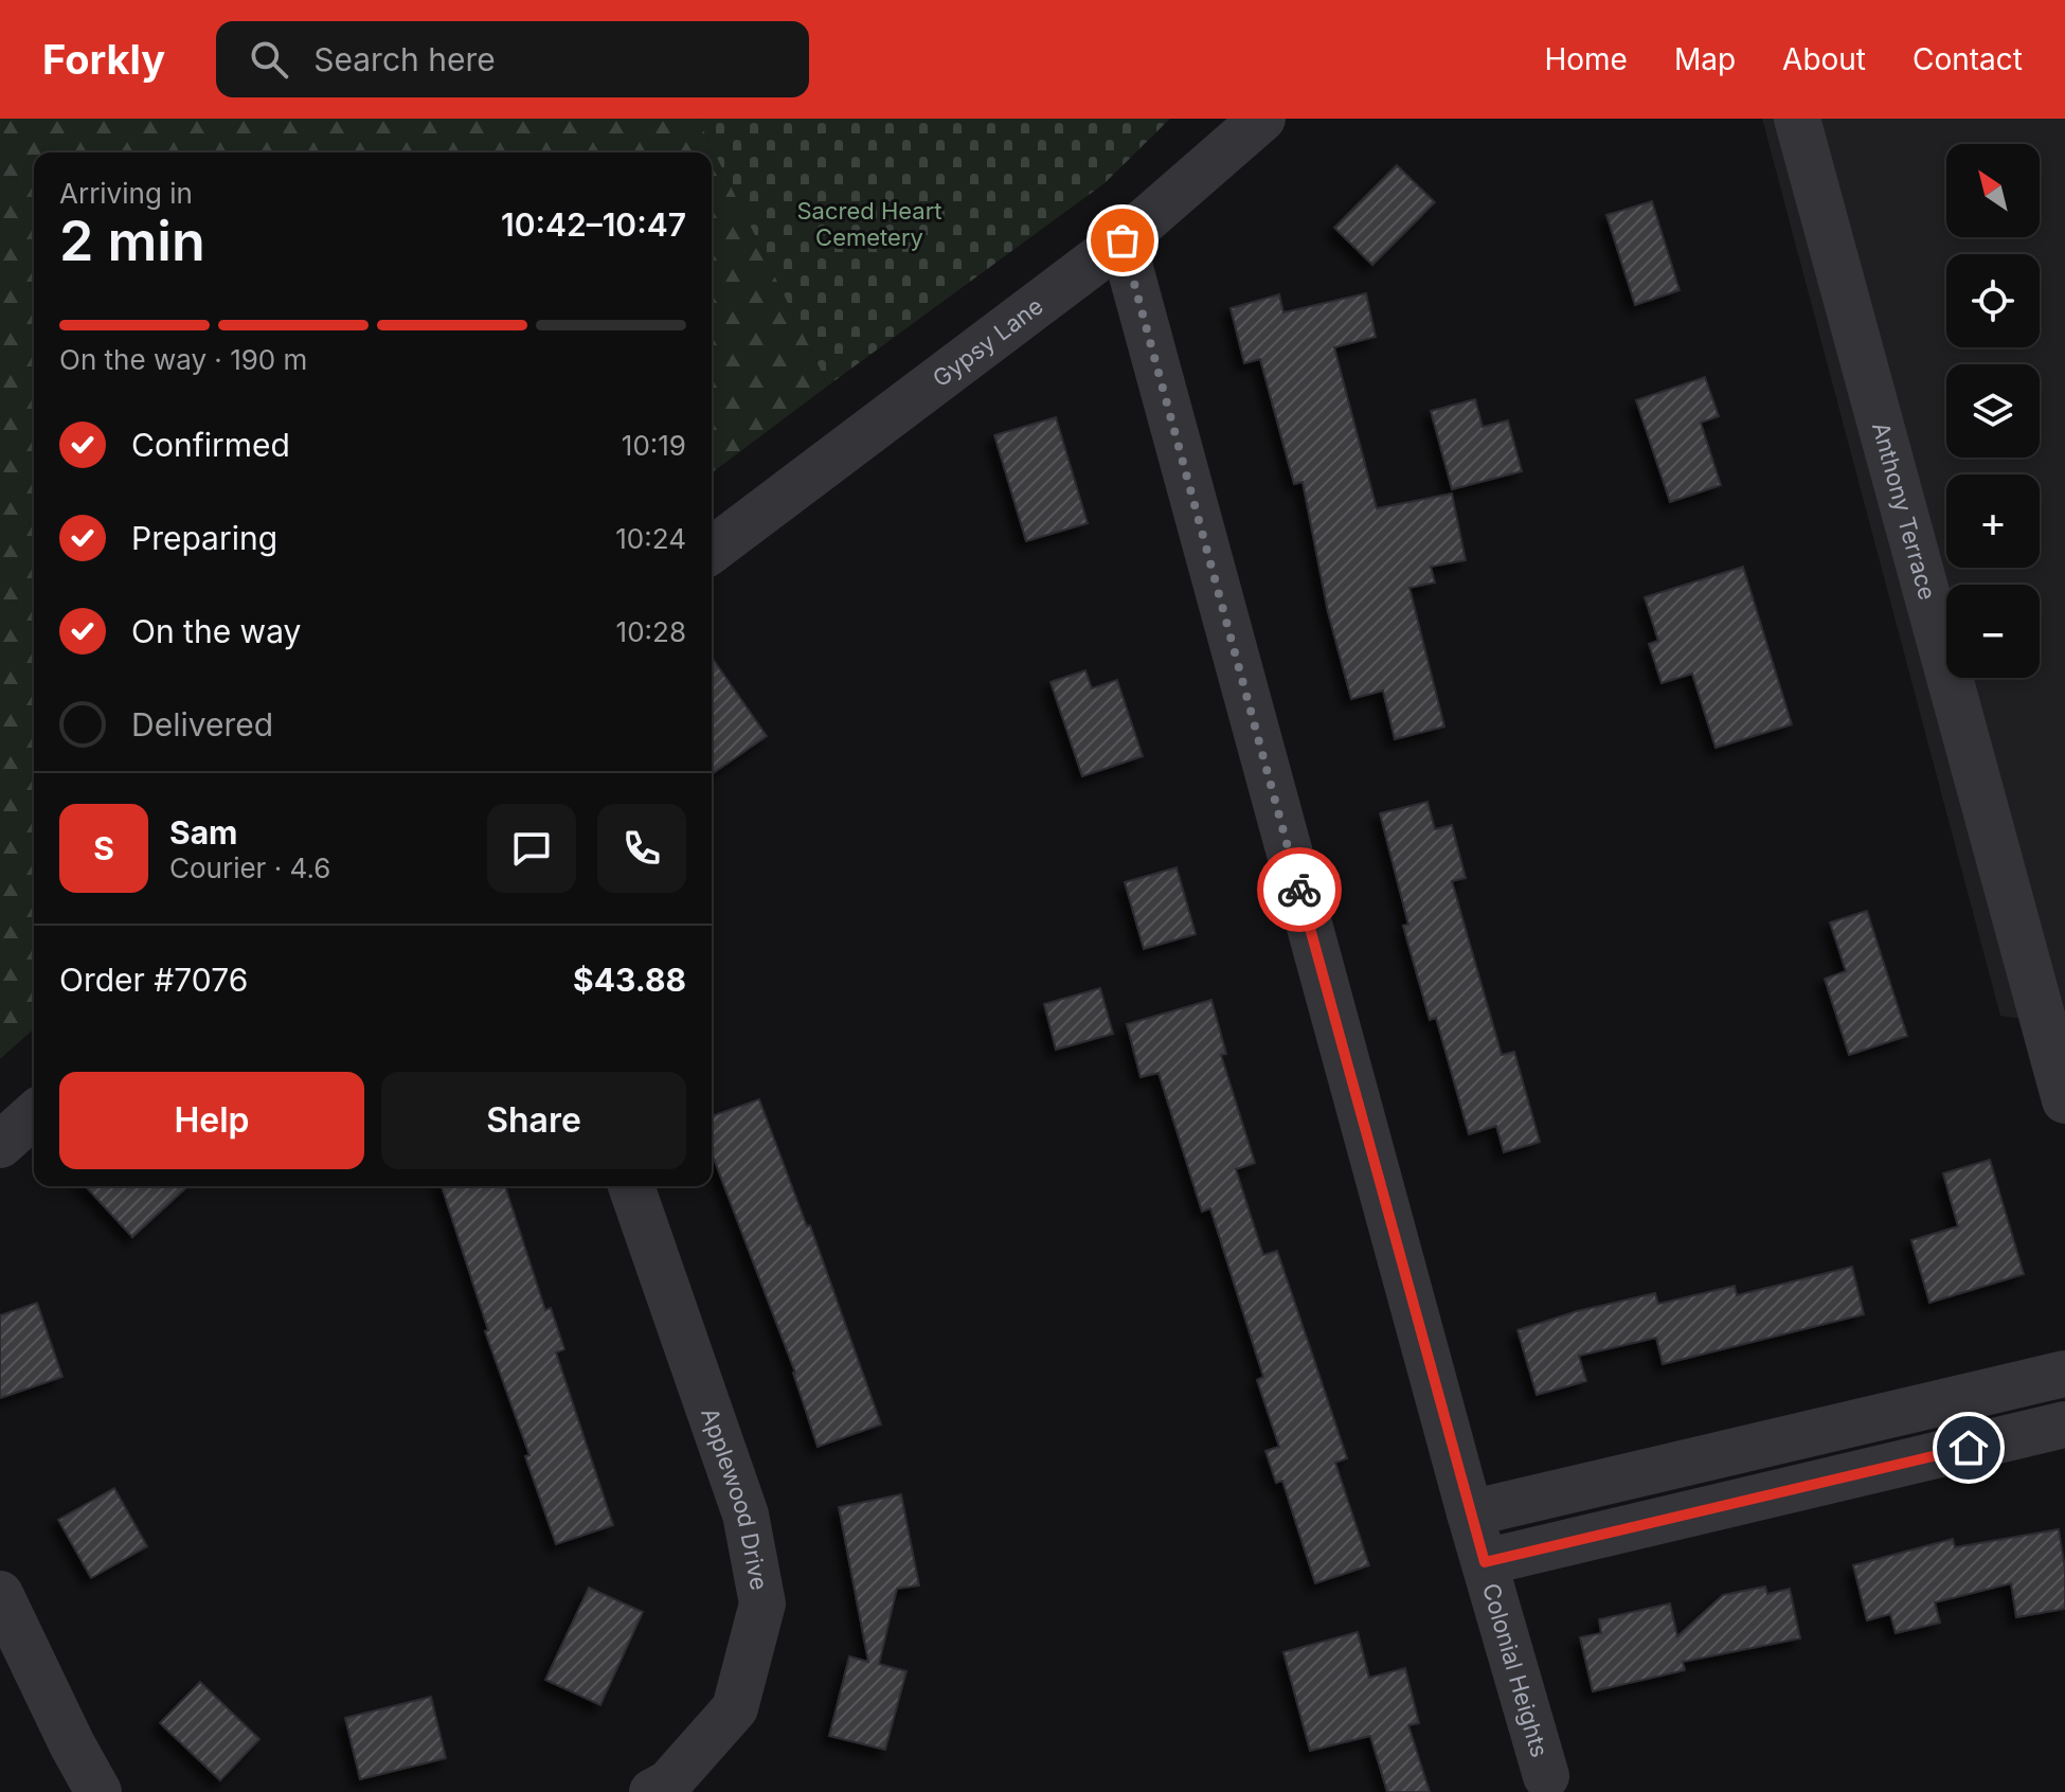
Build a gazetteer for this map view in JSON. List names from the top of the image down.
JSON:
{
  "streets": {
    "street": [
      "Gypsy Lane",
      "Anthony Terrace",
      "Applewood Drive",
      "Colonial Heights"
    ]
  },
  "crossings": [
    ["Gypsy Lane", "Colonial Heights"]
  ],
  "parks": ["Sacred Heart Cemetery"],
  "north": "top left",
  "page": {
    "header": "Forkly",
    "search": "Search here",
    "nav": [
      "Home",
      "Map",
      "About",
      "Contact"
    ],
    "map_buttons": ["+", "−"],
    "heading": ["2 min", "Arriving in", "10:42–10:47"],
    "panel": [
      "Sam",
      "Courier · 4.6",
      "Order #7076",
      "$43.88"
    ],
    "bar": "On the way · 190 m",
    "list": [
      ["Confirmed", "10:19"],
      ["Preparing", "10:24"],
      ["On the way", "10:28"],
      "Delivered"
    ],
    "round": "S",
    "buttons": ["Help", "Share"]
  }
}
